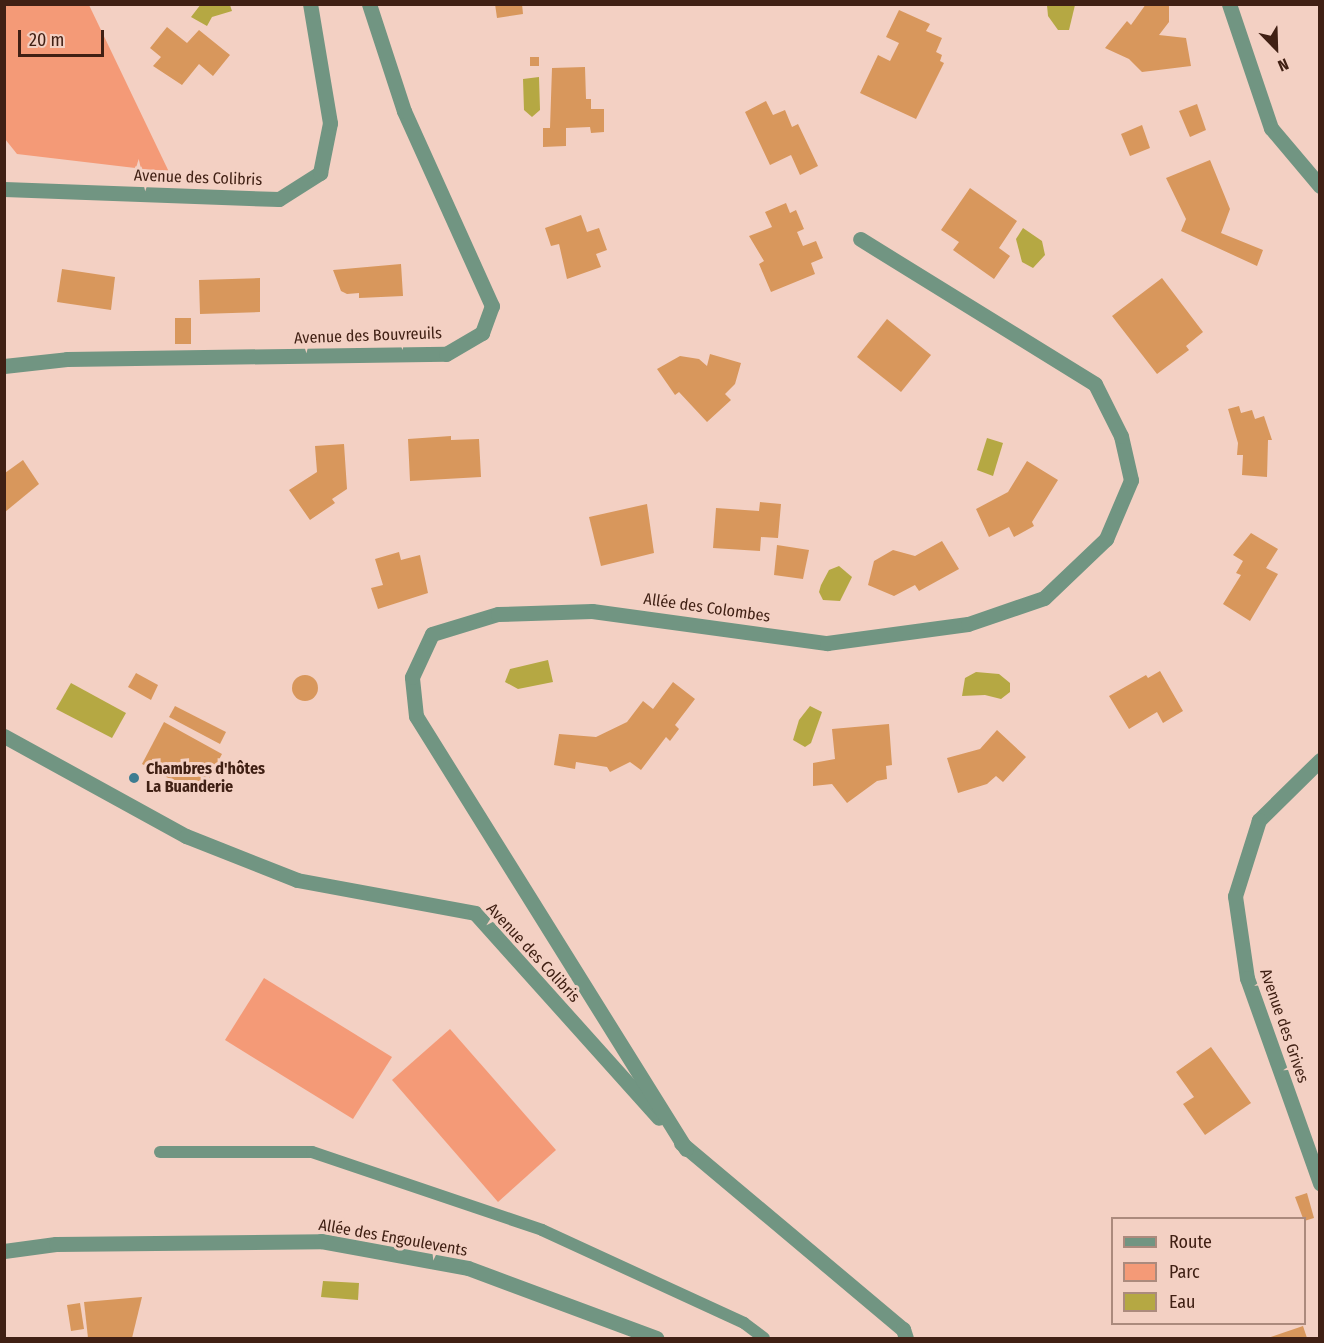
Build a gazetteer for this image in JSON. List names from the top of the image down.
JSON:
{
  "streets": {
    "street": [
      "Avenue des Colibris",
      "Avenue des Bouvreuils",
      "Allée des Colombes",
      "Avenue des Grives",
      "Allée des Engoulevents"
    ]
  },
  "crossings": [
    ["Avenue des Colibris", "Allée des Colombes"]
  ],
  "places": ["Chambres d'hôtes La Buanderie"],
  "legend": ["Route", "Parc", "Eau"],
  "scale_bar": "20 m",
  "north": "bottom right"
}
